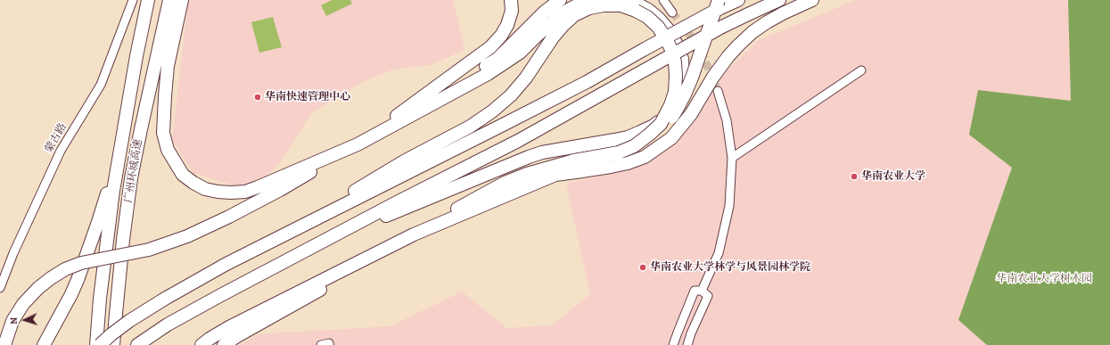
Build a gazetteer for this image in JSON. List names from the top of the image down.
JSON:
{
  "streets": {
    "highway": ["广州环城高速"],
    "street": ["蒙古路"]
  },
  "parks": ["华南农业大学树木园"],
  "places": ["华南快速管理中心", "华南农业大学", "华南农业大学林学与风景园林学院"],
  "north": "left"
}
